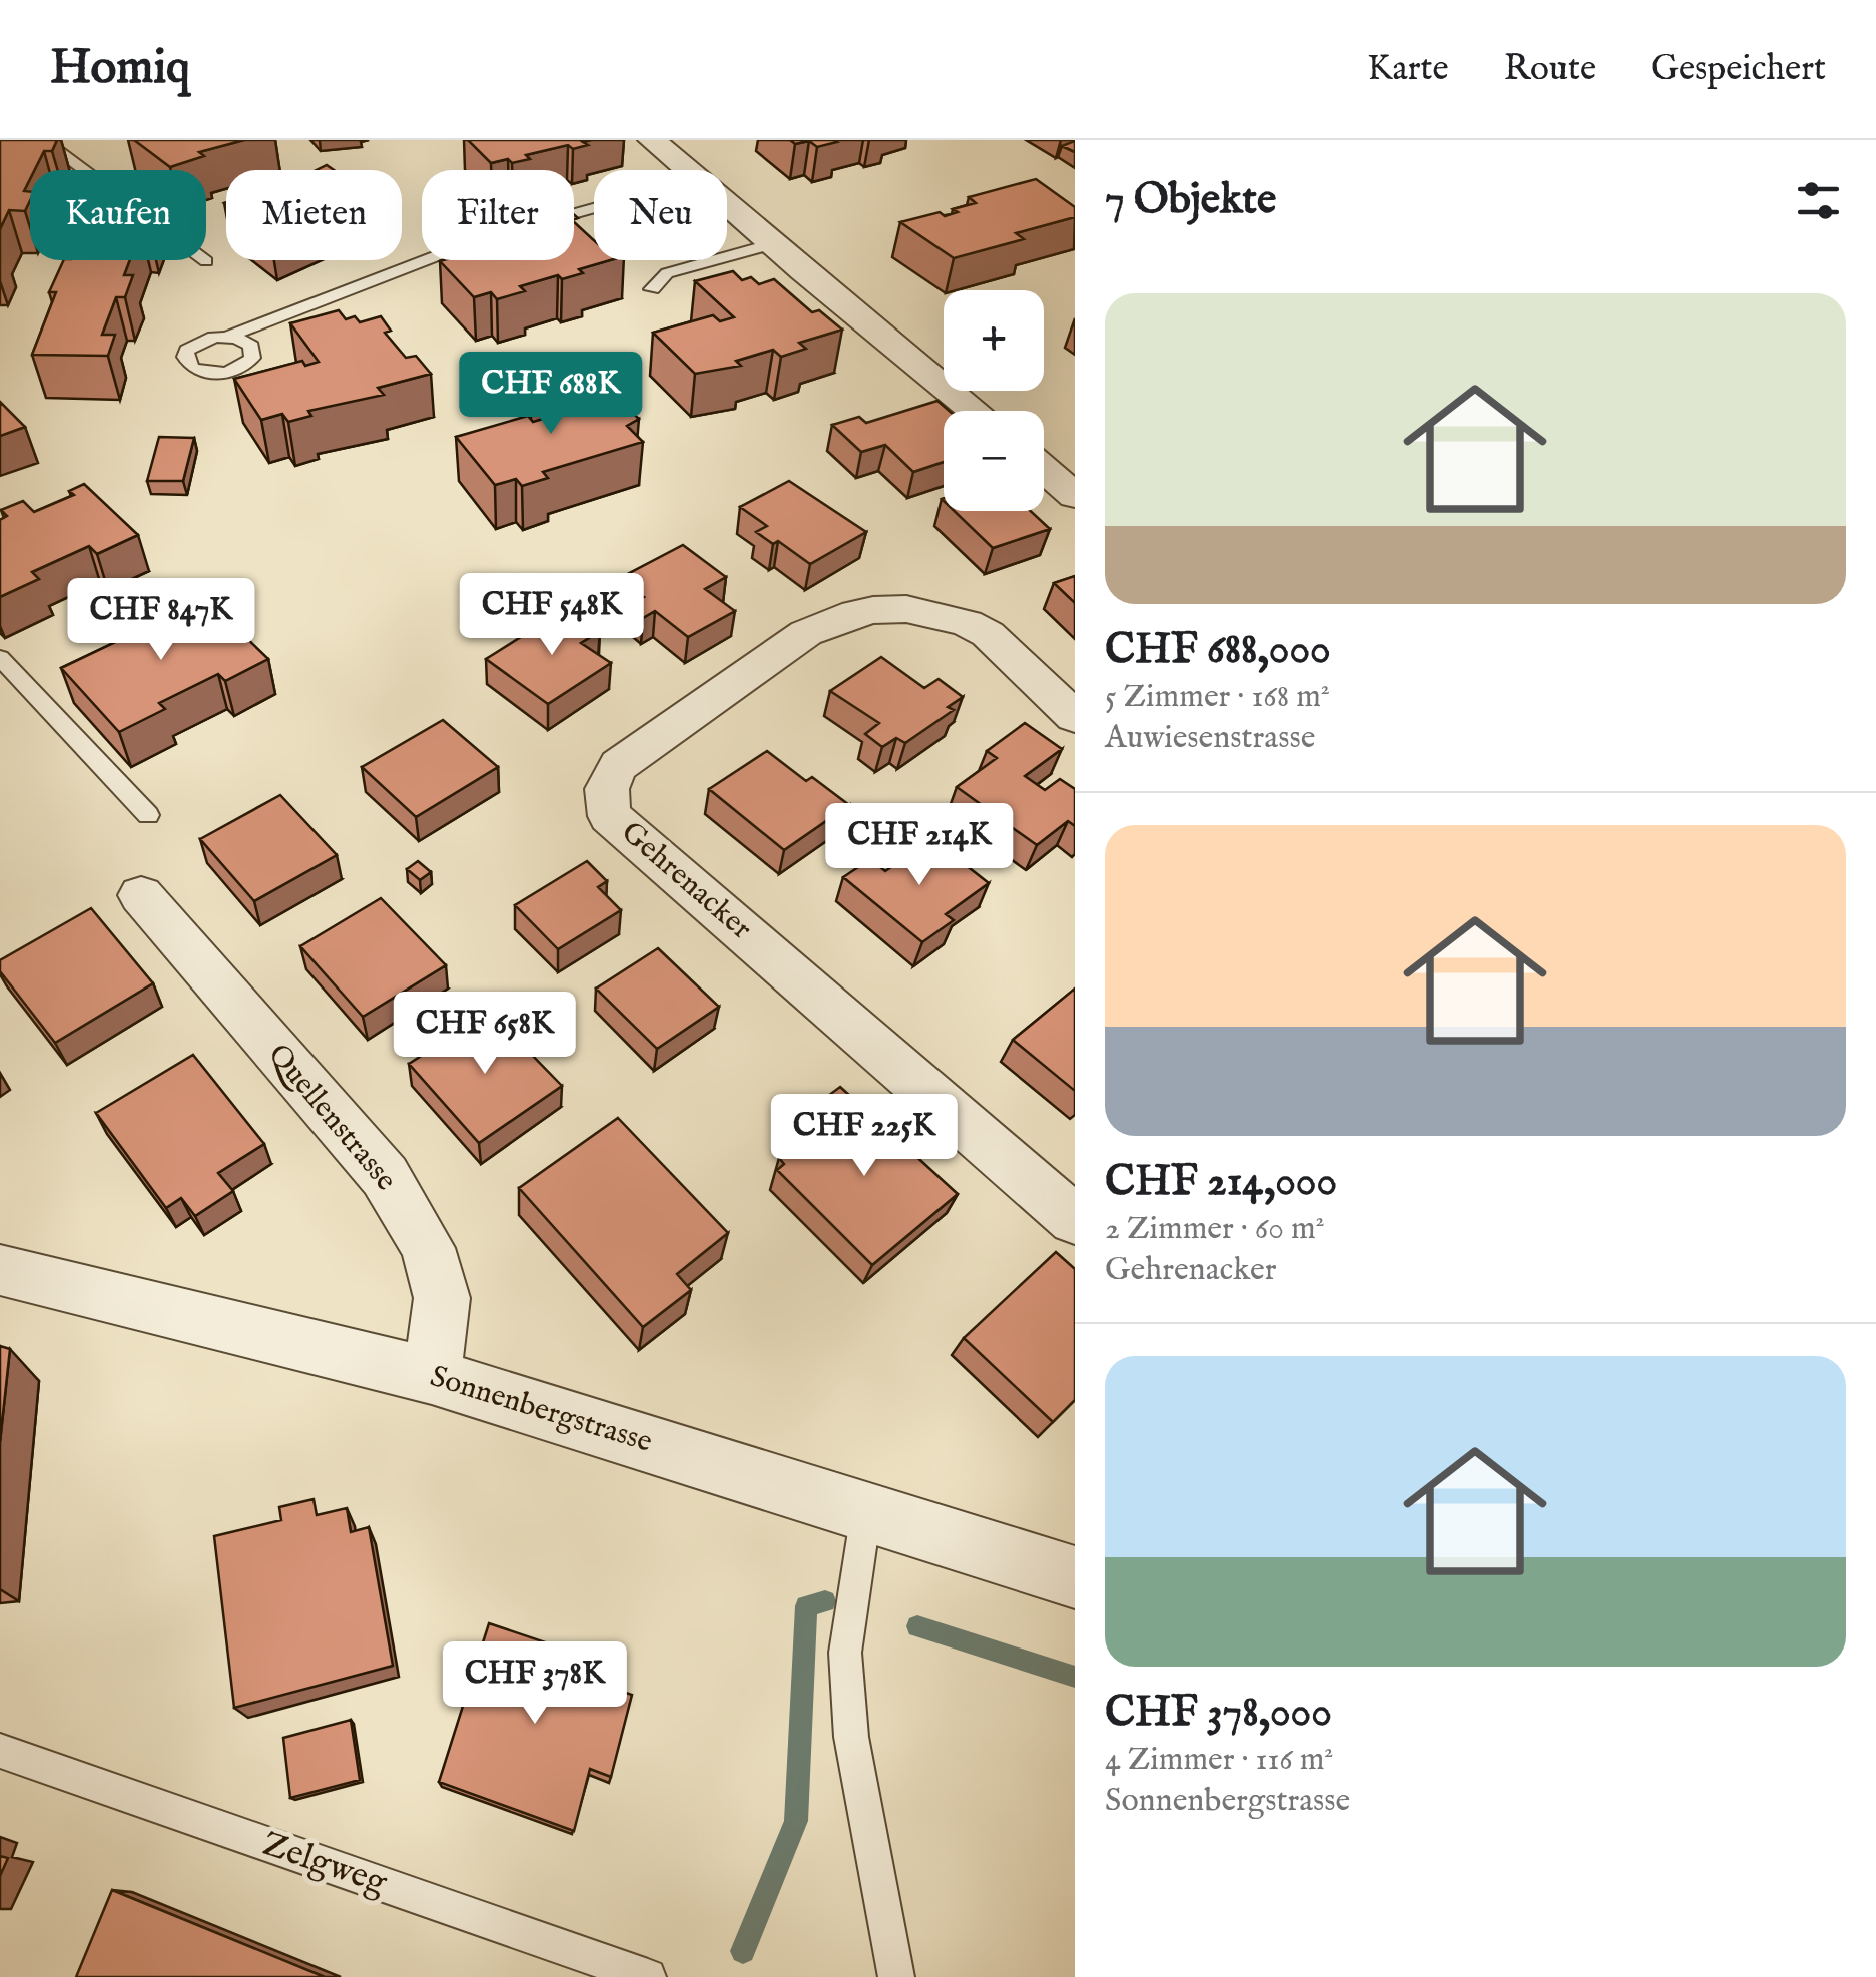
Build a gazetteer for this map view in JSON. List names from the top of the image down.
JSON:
{
  "streets": {
    "street": ["Gehrenacker", "Quellenstrasse", "Sonnenbergstrasse"],
    "lane": ["Zelgweg"]
  },
  "crossings": [
    ["Quellenstrasse", "Sonnenbergstrasse"]
  ],
  "page": {
    "header": "Homiq",
    "nav": ["Karte", "Route", "Gespeichert"],
    "heading": "7 Objekte",
    "chip": [
      "Kaufen",
      "Mieten",
      "Filter",
      "Neu"
    ],
    "list": [
      {
        "name": "CHF 688,000",
        "note": "5 Zimmer · 168 m² · Auwiesenstrasse"
      },
      {
        "name": "CHF 214,000",
        "note": "2 Zimmer · 60 m² · Gehrenacker"
      },
      {
        "name": "CHF 378,000",
        "note": "4 Zimmer · 116 m² · Sonnenbergstrasse"
      }
    ],
    "map_buttons": ["+", "−"],
    "price": [
      "CHF 688K",
      "CHF 548K",
      "CHF 847K",
      "CHF 214K",
      "CHF 658K",
      "CHF 225K",
      "CHF 378K"
    ]
  }
}
